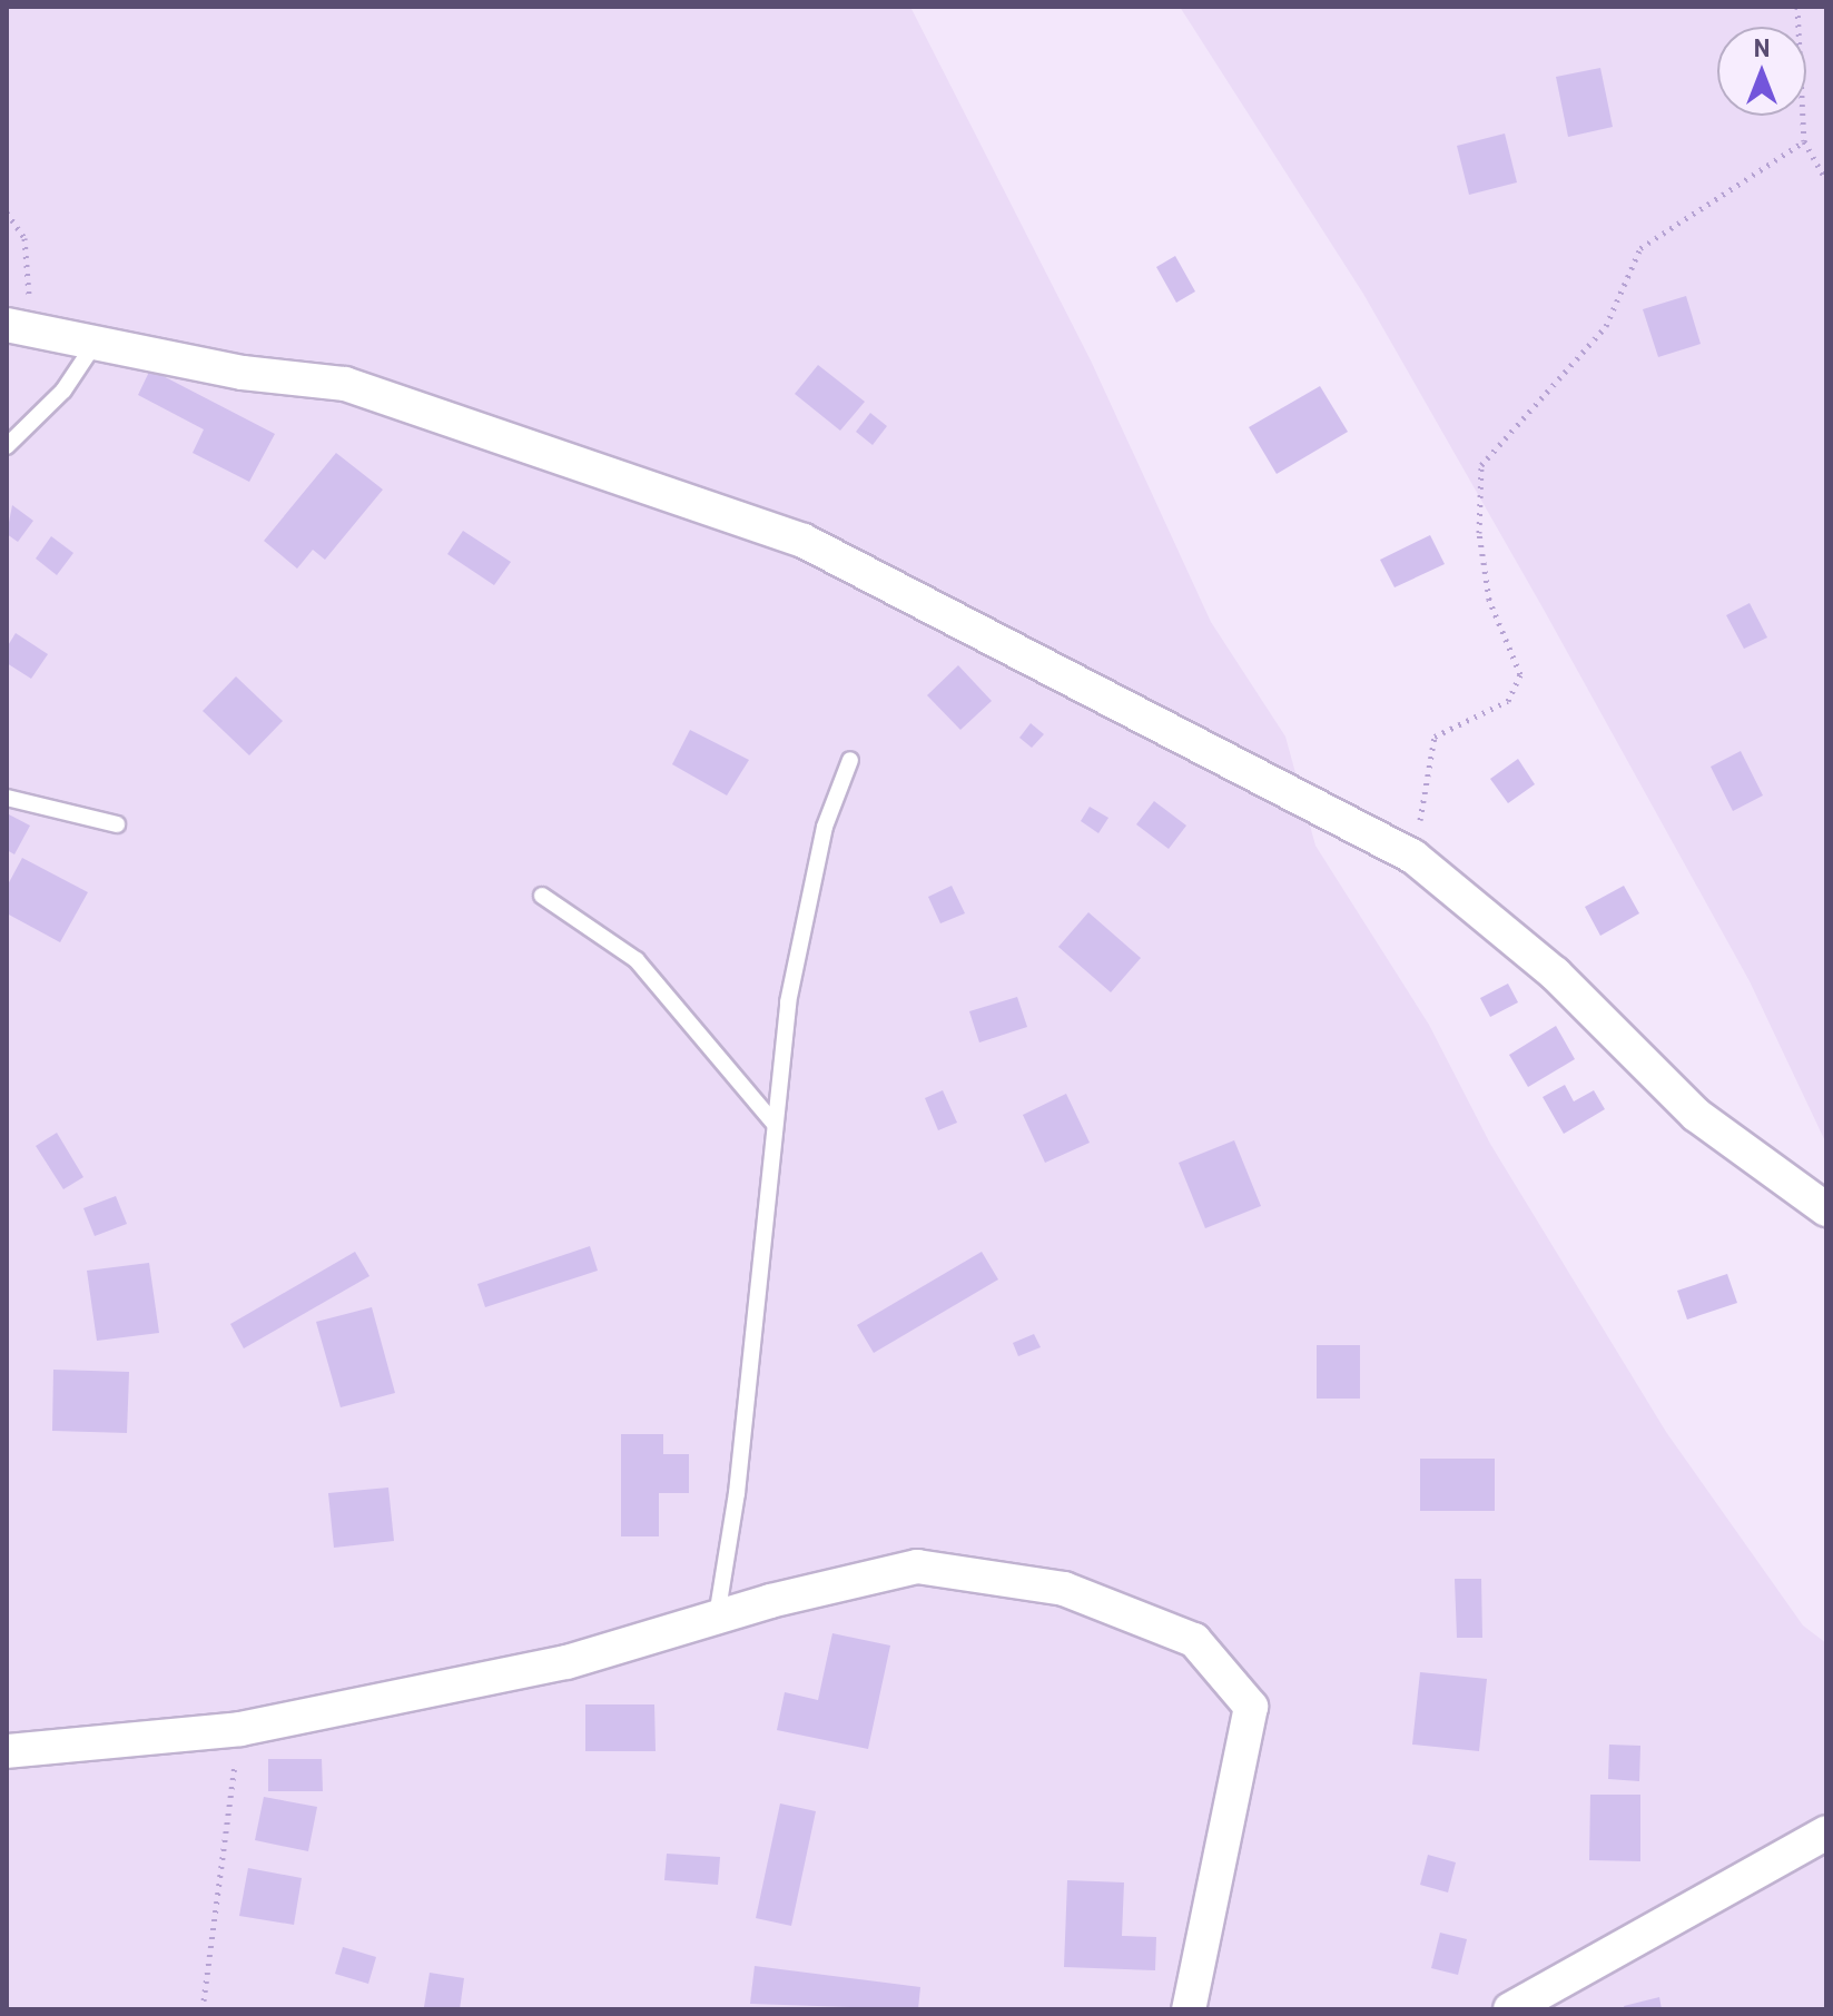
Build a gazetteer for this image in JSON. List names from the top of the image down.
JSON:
{
  "north": "top"
}
